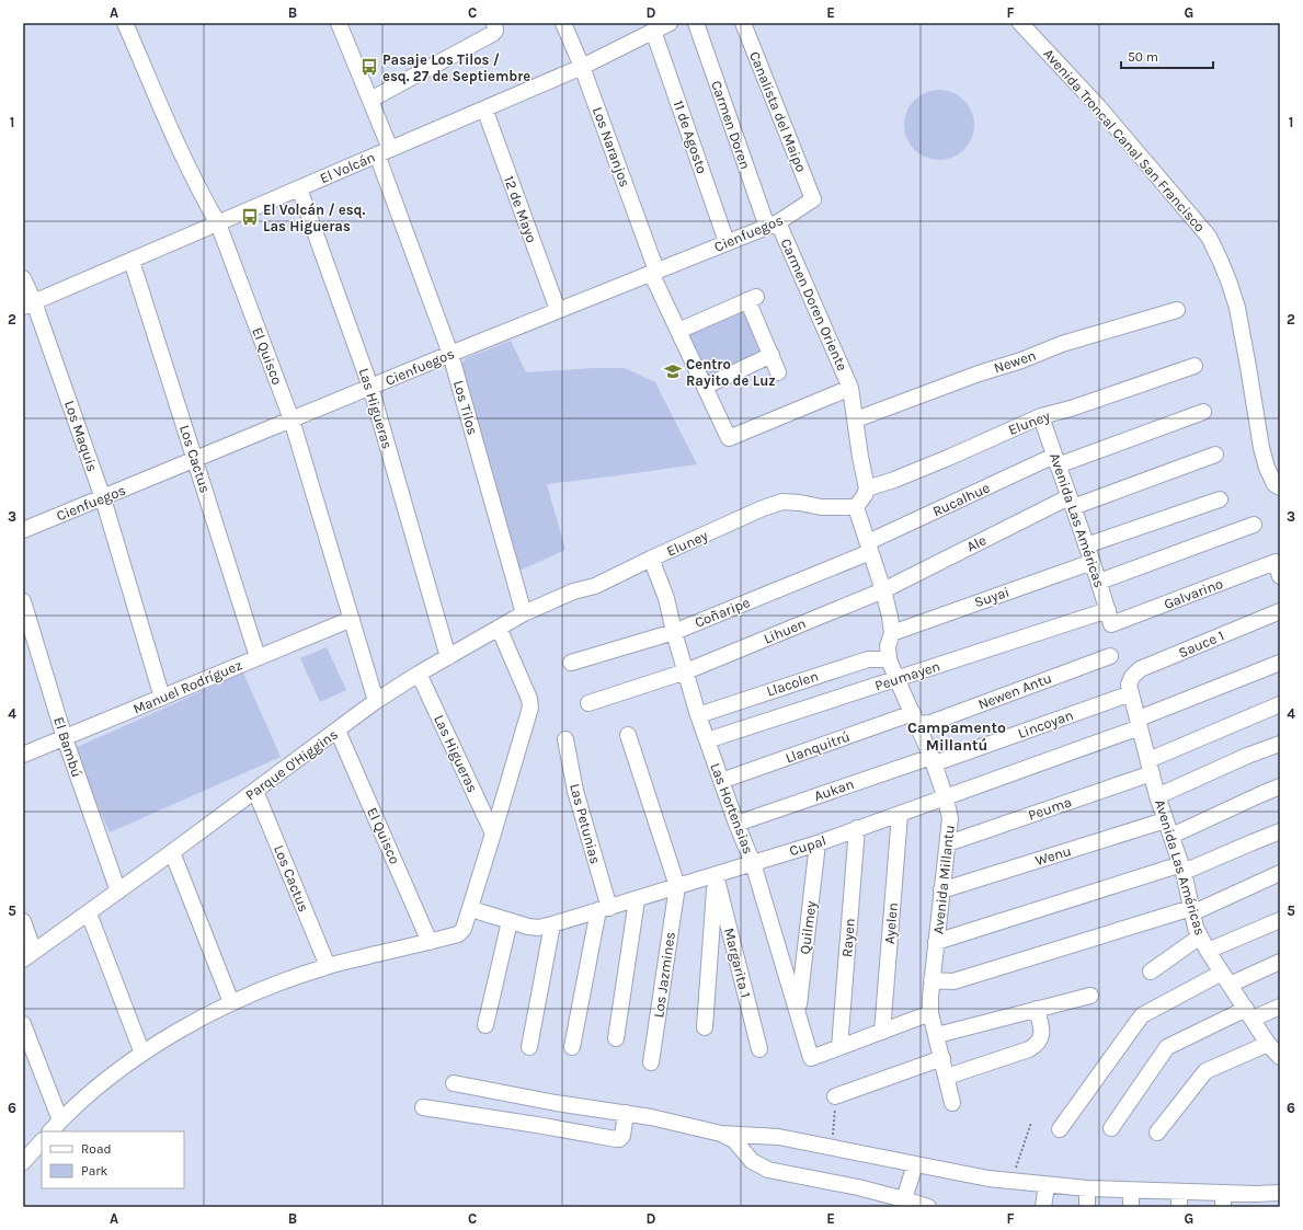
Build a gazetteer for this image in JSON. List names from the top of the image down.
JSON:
{
  "streets": {
    "street": [
      "Canalista del Maipo",
      "Carmen Doren",
      "11 de Agosto",
      "Avenida Troncal Canal San Francisco",
      "Los Naranjos",
      "El Volcán",
      "12 de Mayo",
      "Cienfuegos",
      "Carmen Doren Oriente",
      "El Quisco",
      "Newen",
      "Los Tilos",
      "Las Higueras",
      "Eluney",
      "Los Maquis",
      "Los Cactus",
      "Rucalhue",
      "Avenida Las Américas",
      "Ale",
      "Galvarino",
      "Suyai",
      "Coñaripe",
      "Lihuen",
      "Sauce 1",
      "Peumayen",
      "Llacolen",
      "Manuel Rodríguez",
      "Newen Antu",
      "Lincoyan",
      "El Bambú",
      "Llanquitrú",
      "Parque O'Higgins",
      "Aukan",
      "Las Hortensias",
      "Peuma",
      "Las Petunias",
      "Cupal",
      "Wenu",
      "Avenida Millantu",
      "Ayelen",
      "Quilmey",
      "Rayen",
      "Margarita 1",
      "Los Jazmines"
    ]
  },
  "crossings": [
    ["Canalista del Maipo", "Cienfuegos"],
    ["Carmen Doren", "Cienfuegos"],
    ["Carmen Doren", "Carmen Doren Oriente"],
    ["11 de Agosto", "El Volcán"],
    ["11 de Agosto", "Cienfuegos"],
    ["Los Naranjos", "El Volcán"],
    ["Los Naranjos", "Cienfuegos"],
    ["Los Naranjos", "Carmen Doren Oriente"],
    ["El Volcán", "12 de Mayo"],
    ["El Volcán", "El Quisco"],
    ["El Volcán", "Los Tilos"],
    ["El Volcán", "Las Higueras"],
    ["El Volcán", "Los Maquis"],
    ["El Volcán", "Los Cactus"],
    ["12 de Mayo", "Cienfuegos"],
    ["Cienfuegos", "Carmen Doren Oriente"],
    ["Cienfuegos", "El Quisco"],
    ["Cienfuegos", "Los Tilos"],
    ["Cienfuegos", "Las Higueras"],
    ["Cienfuegos", "Los Maquis"],
    ["Cienfuegos", "Los Cactus"],
    ["El Quisco", "Manuel Rodríguez"],
    ["El Quisco", "Parque O'Higgins"],
    ["Los Tilos", "Parque O'Higgins"],
    ["Las Higueras", "Parque O'Higgins"],
    ["Eluney", "Avenida Las Américas"],
    ["Eluney", "Parque O'Higgins"],
    ["Eluney", "Las Hortensias"],
    ["Eluney", "Avenida Millantu"],
    ["Los Maquis", "Manuel Rodríguez"],
    ["Los Cactus", "Manuel Rodríguez"],
    ["Los Cactus", "Parque O'Higgins"],
    ["Rucalhue", "Avenida Las Américas"],
    ["Rucalhue", "Coñaripe"],
    ["Rucalhue", "Avenida Millantu"],
    ["Avenida Las Américas", "Ale"],
    ["Avenida Las Américas", "Galvarino"],
    ["Avenida Las Américas", "Suyai"],
    ["Avenida Las Américas", "Sauce 1"],
    ["Avenida Las Américas", "Peumayen"],
    ["Avenida Las Américas", "Lincoyan"],
    ["Avenida Las Américas", "Peuma"],
    ["Avenida Las Américas", "Cupal"],
    ["Avenida Las Américas", "Wenu"],
    ["Ale", "Lihuen"],
    ["Ale", "Avenida Millantu"],
    ["Galvarino", "Peumayen"],
    ["Suyai", "Avenida Millantu"],
    ["Coñaripe", "Las Hortensias"],
    ["Coñaripe", "Avenida Millantu"],
    ["Lihuen", "Las Hortensias"],
    ["Lihuen", "Avenida Millantu"],
    ["Sauce 1", "Lincoyan"],
    ["Peumayen", "Las Hortensias"],
    ["Peumayen", "Avenida Millantu"],
    ["Llacolen", "Las Hortensias"],
    ["Llacolen", "Avenida Millantu"],
    ["Manuel Rodríguez", "El Bambú"],
    ["Newen Antu", "Llanquitrú"],
    ["Newen Antu", "Avenida Millantu"],
    ["Lincoyan", "Aukan"],
    ["Lincoyan", "Avenida Millantu"],
    ["El Bambú", "Parque O'Higgins"],
    ["Llanquitrú", "Las Hortensias"],
    ["Llanquitrú", "Avenida Millantu"],
    ["Aukan", "Las Hortensias"],
    ["Aukan", "Avenida Millantu"],
    ["Las Hortensias", "Cupal"],
    ["Las Hortensias", "Quilmey"],
    ["Las Hortensias", "Rayen"],
    ["Peuma", "Avenida Millantu"],
    ["Las Petunias", "Cupal"],
    ["Cupal", "Avenida Millantu"],
    ["Cupal", "Ayelen"],
    ["Cupal", "Quilmey"],
    ["Cupal", "Rayen"],
    ["Cupal", "Margarita 1"],
    ["Cupal", "Los Jazmines"],
    ["Wenu", "Avenida Millantu"]
  ],
  "districts": ["Campamento Millantú"],
  "places": {
    "bus stop": ["Pasaje Los Tilos / esq. 27 de Septiembre", "El Volcán / esq. Las Higueras"],
    "school or university": ["Centro Rayito de Luz"]
  },
  "legend": ["Road", "Park"],
  "scale_bar": "50 m",
  "grid": {
    "columns": [
      "A",
      "B",
      "C",
      "D",
      "E",
      "F",
      "G"
    ],
    "rows": [
      "1",
      "2",
      "3",
      "4",
      "5",
      "6"
    ]
  }
}
